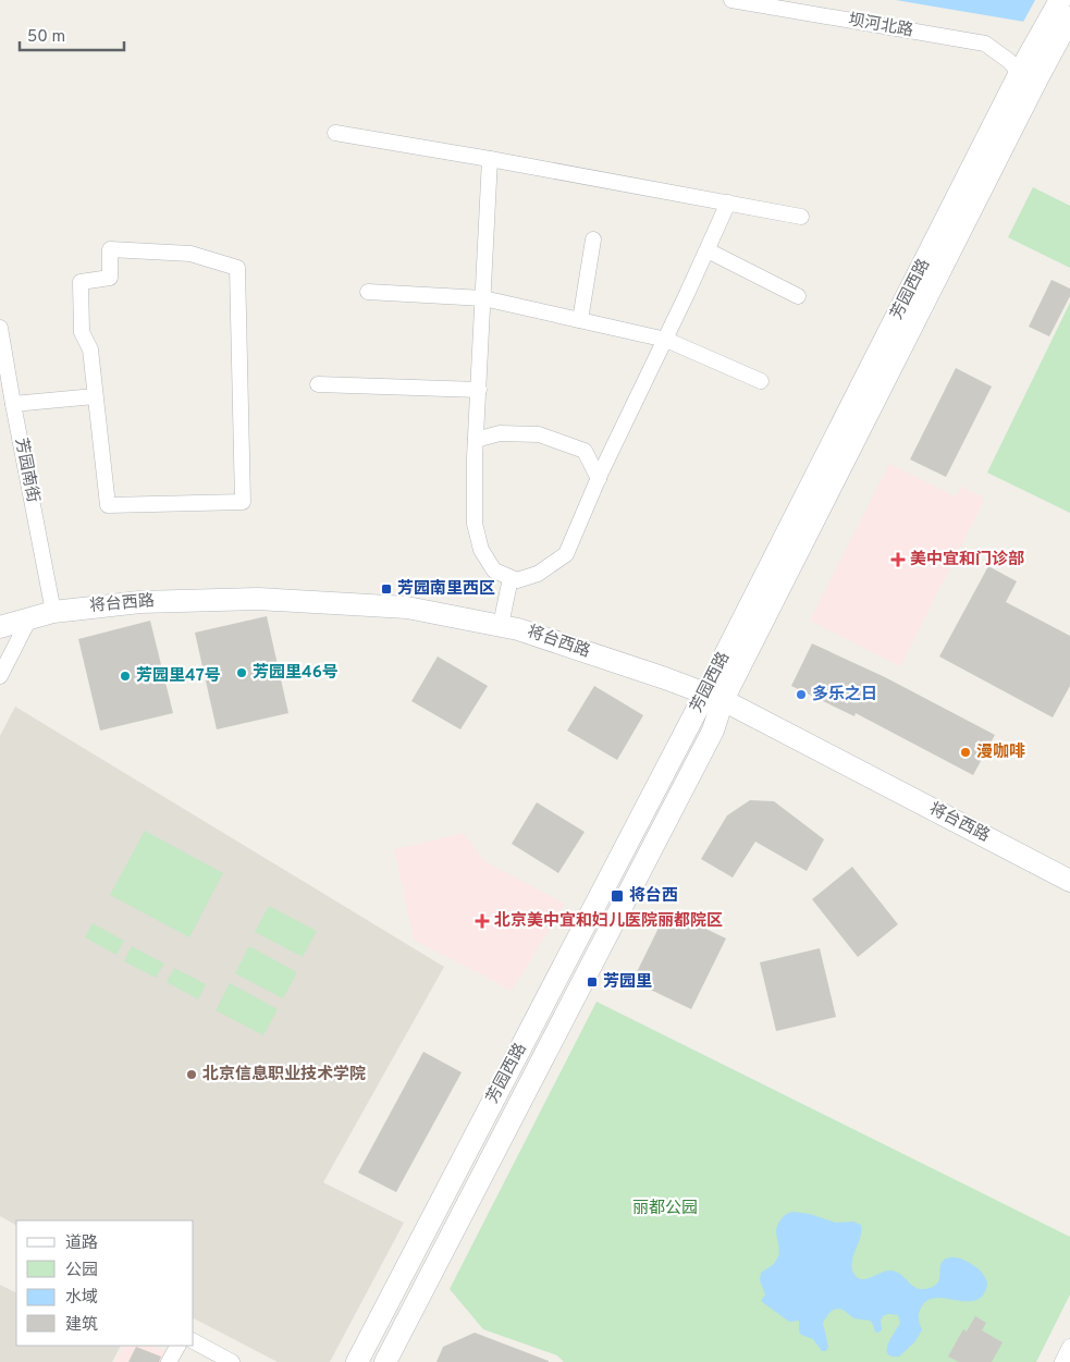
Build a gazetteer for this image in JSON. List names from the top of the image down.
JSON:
{
  "streets": {
    "main road": ["芳园西路", "将台西路"],
    "street": ["坝河北路", "芳园南街"]
  },
  "crossings": [
    ["坝河北路", "芳园西路"],
    ["芳园西路", "将台西路"],
    ["芳园南街", "将台西路"]
  ],
  "parks": ["丽都公园"],
  "places": {
    "health": ["美中宜和门诊部", "北京美中宜和妇儿医院丽都院区"],
    "transit": ["芳园南里西区", "将台西", "芳园里"],
    "other": [
      "芳园里46号",
      "芳园里47号",
      "多乐之日",
      "漫咖啡",
      "北京信息职业技术学院"
    ]
  },
  "legend": [
    "道路",
    "公园",
    "水域",
    "建筑"
  ],
  "scale_bar": "50 m"
}
